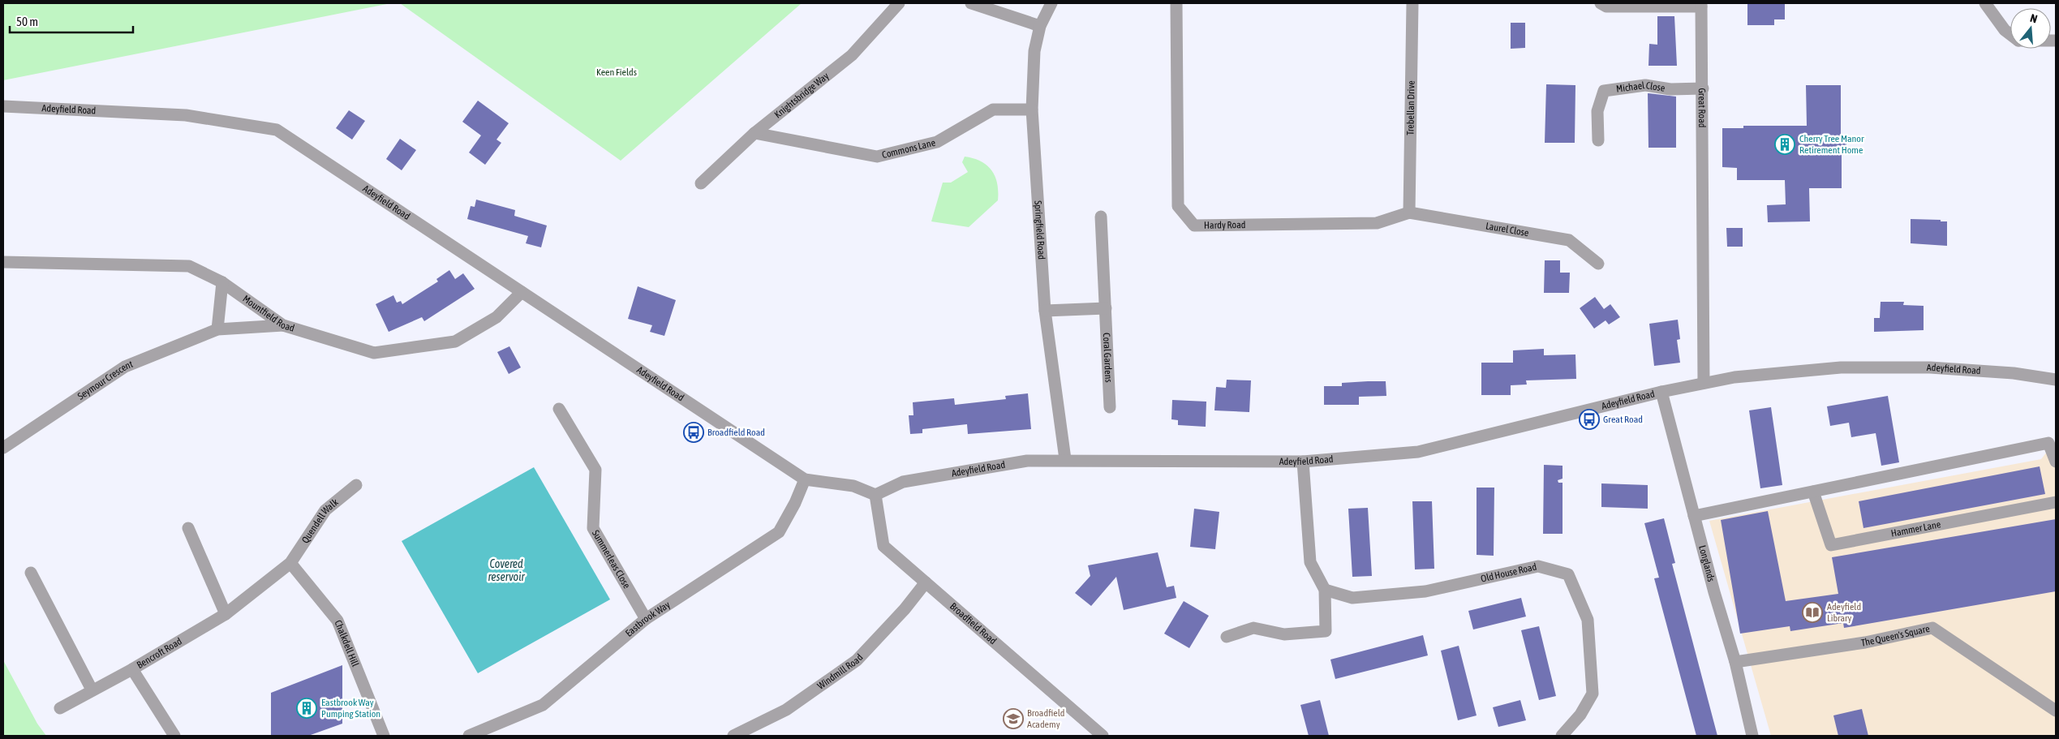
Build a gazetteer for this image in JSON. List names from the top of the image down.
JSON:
{
  "streets": {
    "street": [
      "Michael Close",
      "Knightsbridge Way",
      "Trebellan Drive",
      "Great Road",
      "Adeyfield Road",
      "Commons Lane",
      "Hardy Road",
      "Laurel Close",
      "Springfield Road",
      "Mountfield Road",
      "Coral Gardens",
      "Seymour Crescent",
      "Quendell Walk",
      "Hammer Lane",
      "Summerleas Close",
      "Longlands",
      "Old House Road",
      "Eastbrook Way",
      "Broadfield Road",
      "The Queen's Square",
      "Chalkdell Hill",
      "Bencroft Road",
      "Windmill Road"
    ]
  },
  "crossings": [
    ["Michael Close", "Great Road"],
    ["Knightsbridge Way", "Commons Lane"],
    ["Trebellan Drive", "Hardy Road"],
    ["Trebellan Drive", "Laurel Close"],
    ["Great Road", "Adeyfield Road"],
    ["Adeyfield Road", "Springfield Road"],
    ["Adeyfield Road", "Mountfield Road"],
    ["Adeyfield Road", "Longlands"],
    ["Adeyfield Road", "Eastbrook Way"],
    ["Adeyfield Road", "Broadfield Road"],
    ["Commons Lane", "Springfield Road"],
    ["Hardy Road", "Laurel Close"],
    ["Mountfield Road", "Seymour Crescent"],
    ["Quendell Walk", "Chalkdell Hill"],
    ["Quendell Walk", "Bencroft Road"],
    ["Summerleas Close", "Eastbrook Way"],
    ["Longlands", "The Queen's Square"],
    ["Broadfield Road", "Windmill Road"],
    ["Chalkdell Hill", "Bencroft Road"]
  ],
  "water": ["Covered reservoir"],
  "parks": ["Keen Fields"],
  "places": {
    "building": ["Cherry Tree Manor Retirement Home", "Eastbrook Way Pumping Station"],
    "bus stop": ["Great Road", "Broadfield Road"],
    "library": ["Adeyfield Library"],
    "school or university": ["Broadfield Academy"]
  },
  "scale_bar": "50 m",
  "north": "top"
}
